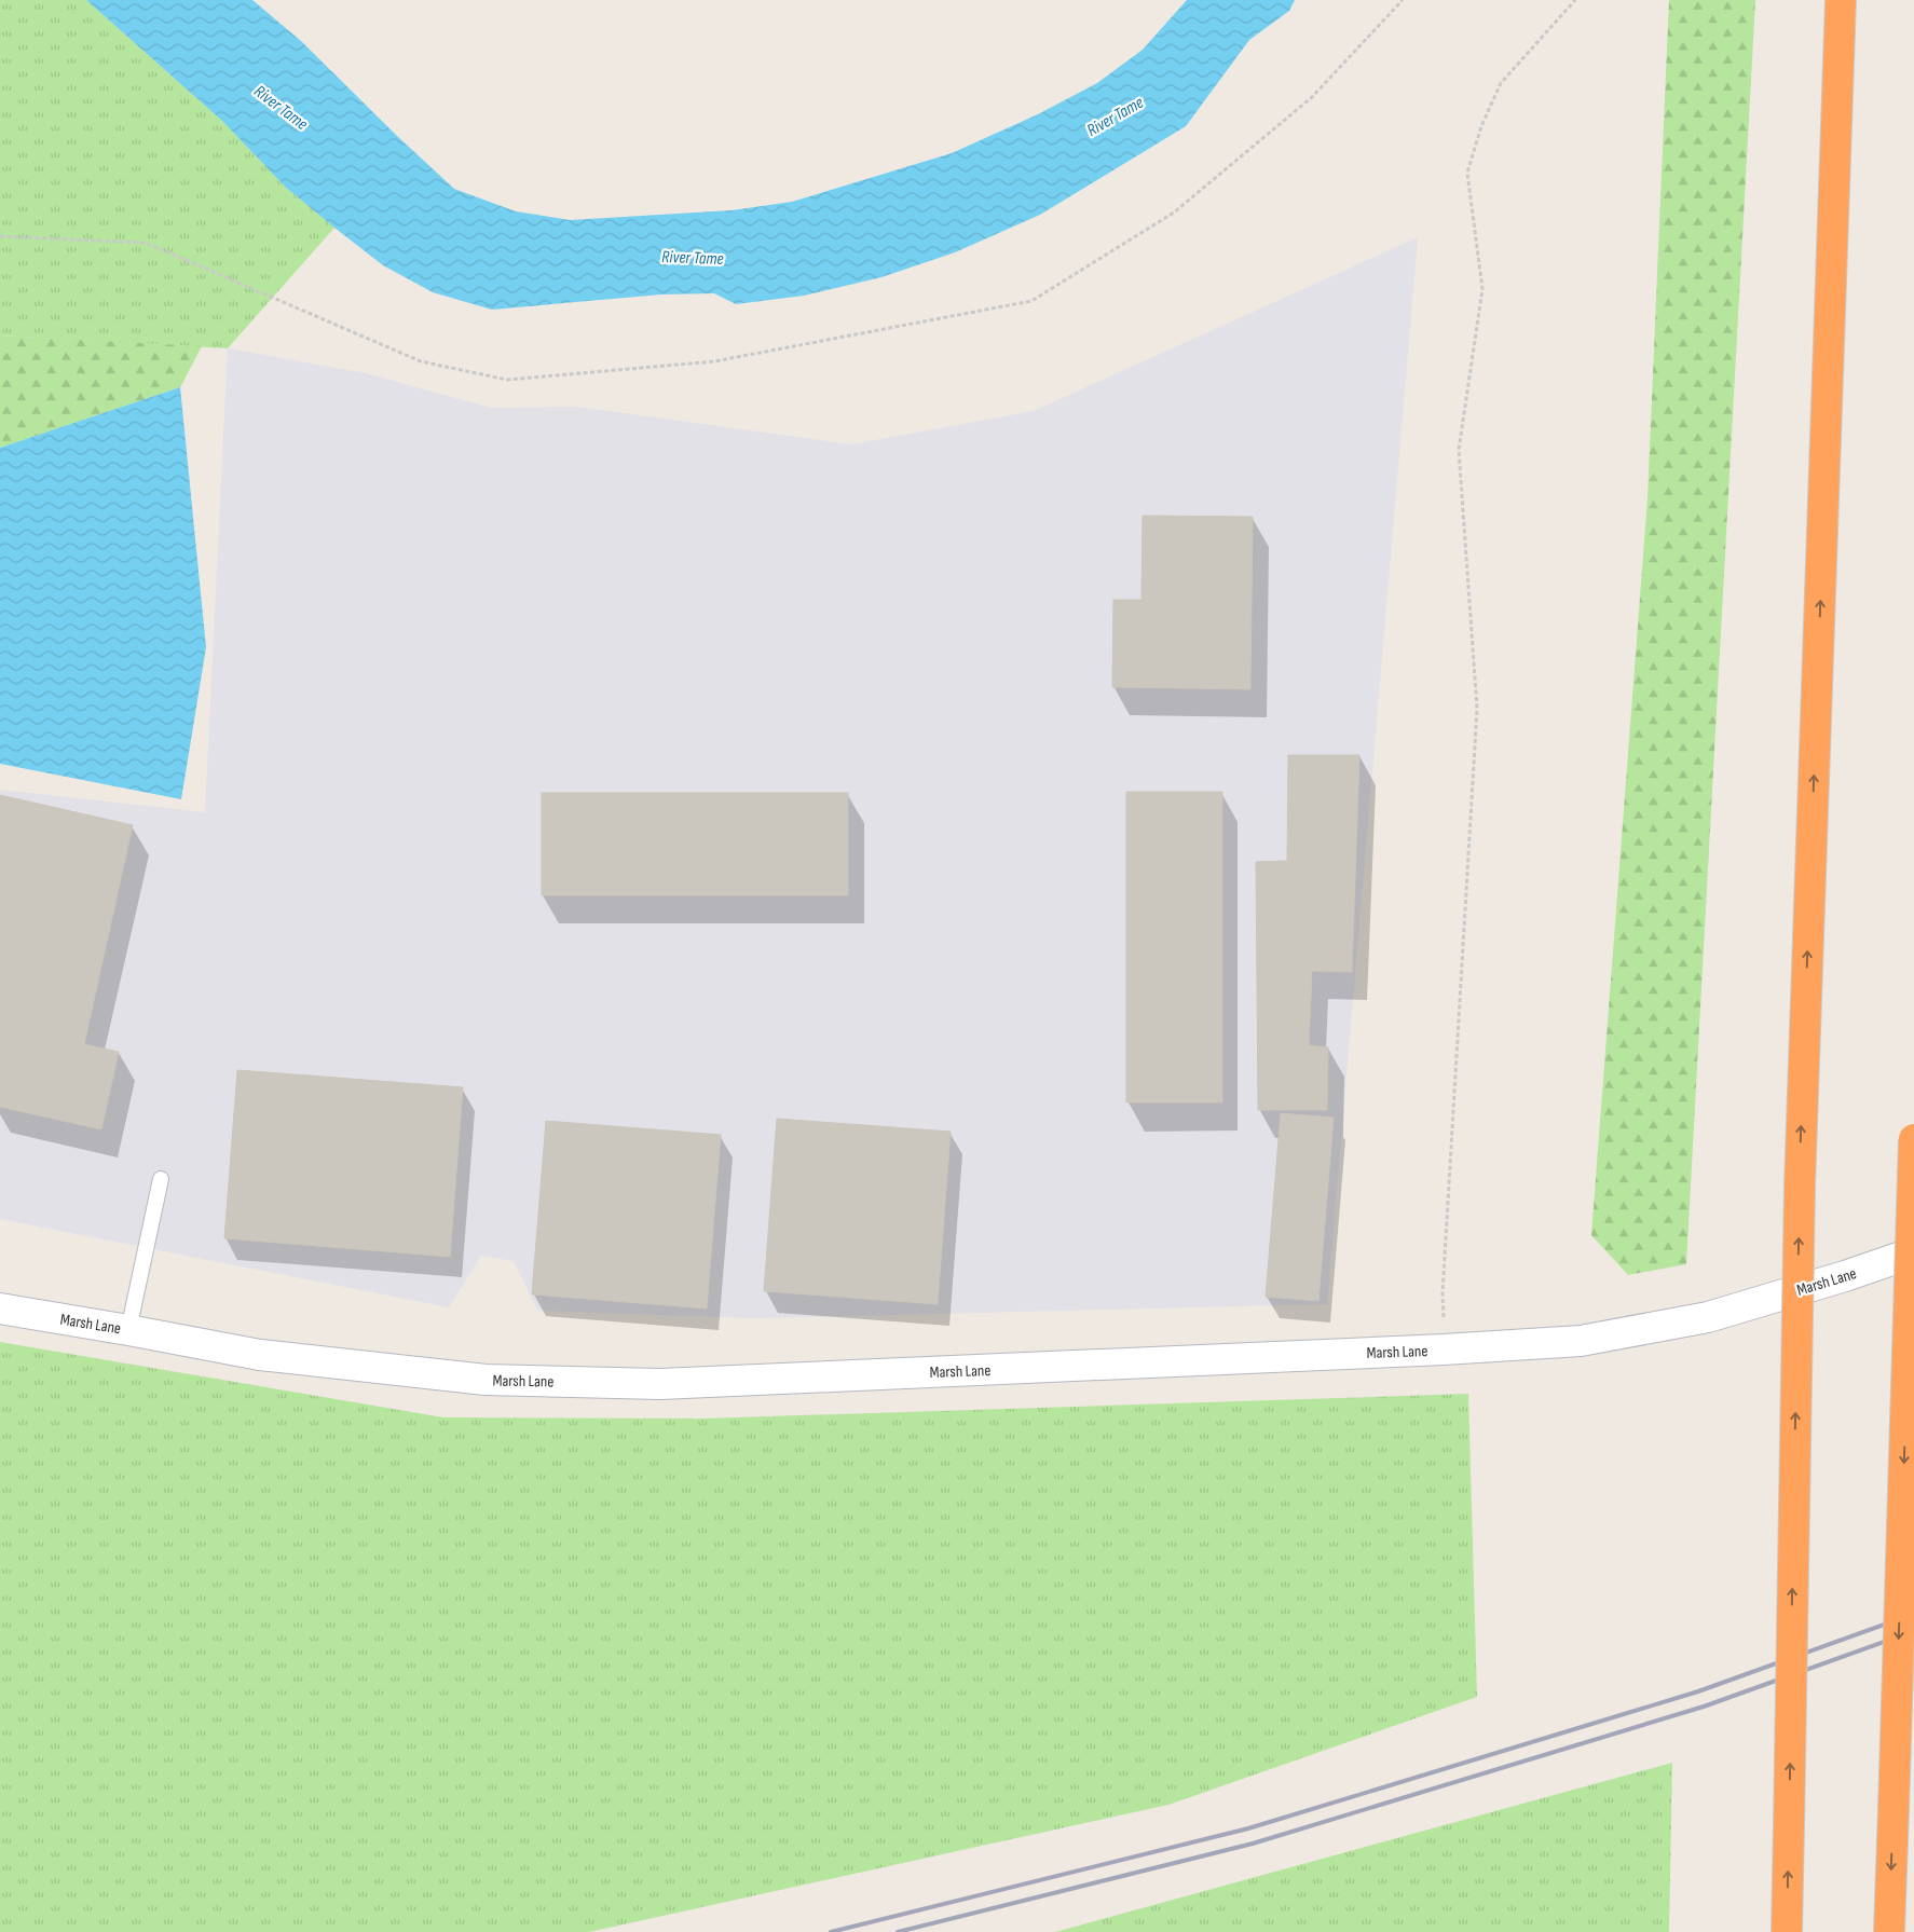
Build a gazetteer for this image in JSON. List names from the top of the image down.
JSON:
{
  "streets": {
    "main road": ["Marsh Lane"]
  },
  "water": ["River Tame"]
}
